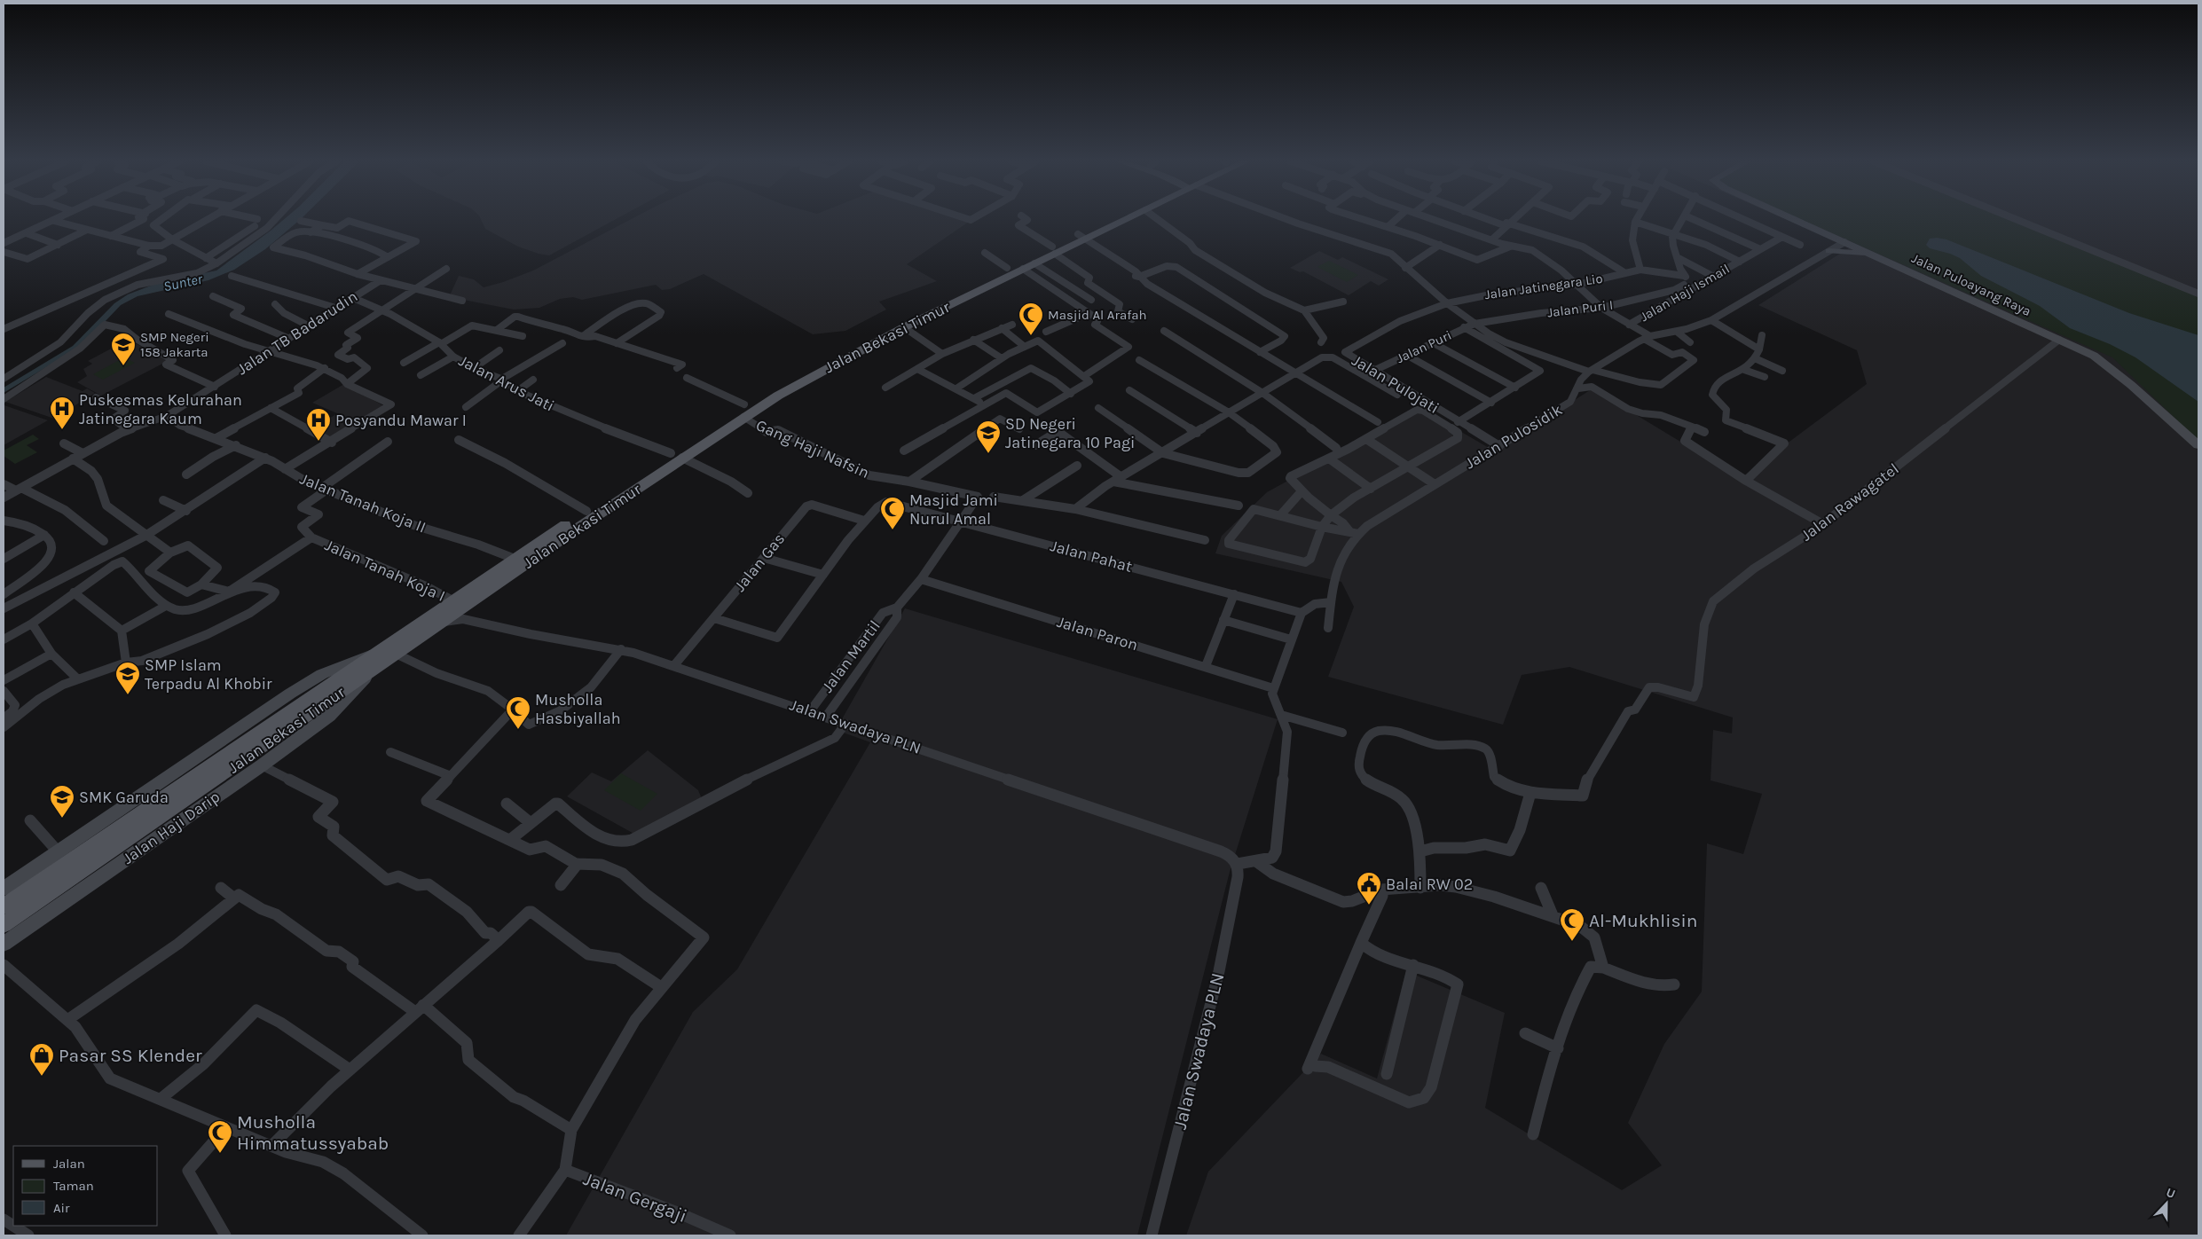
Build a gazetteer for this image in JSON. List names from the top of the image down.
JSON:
{
  "streets": {
    "main road": ["Jalan Bekasi Timur"],
    "street": [
      "Jalan Puloayang Raya",
      "Jalan Jatinegara Lio",
      "Jalan Haji Ismail",
      "Jalan Puri I",
      "Jalan TB Badarudin",
      "Jalan Puri",
      "Jalan Arus Jati",
      "Jalan Pulojati",
      "Jalan Pulosidik",
      "Gang Haji Nafsin",
      "Jalan Rawagatel",
      "Jalan Tanah Koja II",
      "Jalan Pahat",
      "Jalan Gas",
      "Jalan Tanah Koja I",
      "Jalan Paron",
      "Jalan Martil",
      "Jalan Swadaya PLN",
      "Jalan Haji Darip",
      "Jalan Gergaji"
    ]
  },
  "crossings": [
    ["Jalan Puloayang Raya", "Jalan Pulosidik"],
    ["Jalan Puloayang Raya", "Jalan Rawagatel"],
    ["Jalan Jatinegara Lio", "Jalan Haji Ismail"],
    ["Jalan Jatinegara Lio", "Jalan Pulojati"],
    ["Jalan Haji Ismail", "Jalan Puri I"],
    ["Jalan Haji Ismail", "Jalan Pulosidik"],
    ["Jalan Puri I", "Jalan Puri"],
    ["Jalan TB Badarudin", "Jalan Arus Jati"],
    ["Jalan TB Badarudin", "Jalan Tanah Koja II"],
    ["Jalan Bekasi Timur", "Jalan Arus Jati"],
    ["Jalan Bekasi Timur", "Gang Haji Nafsin"],
    ["Jalan Bekasi Timur", "Jalan Tanah Koja II"],
    ["Jalan Bekasi Timur", "Jalan Tanah Koja I"],
    ["Jalan Bekasi Timur", "Jalan Swadaya PLN"],
    ["Jalan Bekasi Timur", "Jalan Haji Darip"],
    ["Jalan Puri", "Jalan Pulojati"],
    ["Jalan Pulojati", "Jalan Pulosidik"],
    ["Gang Haji Nafsin", "Jalan Martil"],
    ["Jalan Pahat", "Jalan Gas"],
    ["Jalan Pahat", "Jalan Martil"],
    ["Jalan Gas", "Jalan Swadaya PLN"],
    ["Jalan Tanah Koja I", "Jalan Swadaya PLN"],
    ["Jalan Paron", "Jalan Martil"],
    ["Jalan Martil", "Jalan Swadaya PLN"]
  ],
  "water": ["Sunter"],
  "places": {
    "mosque": [
      "Masjid Al Arafah",
      "Masjid Jami Nurul Amal",
      "Musholla Hasbiyallah",
      "Al-Mukhlisin",
      "Musholla Himmatussyabab"
    ],
    "school or university": [
      "SMP Negeri 158 Jakarta",
      "SD Negeri Jatinegara 10 Pagi",
      "SMP Islam Terpadu Al Khobir",
      "SMK Garuda"
    ],
    "hospital": ["Puskesmas Kelurahan Jatinegara Kaum", "Posyandu Mawar I"],
    "public building": ["Balai RW 02"],
    "shop": ["Pasar SS Klender"]
  },
  "legend": ["Jalan", "Taman", "Air"],
  "north": "top"
}
